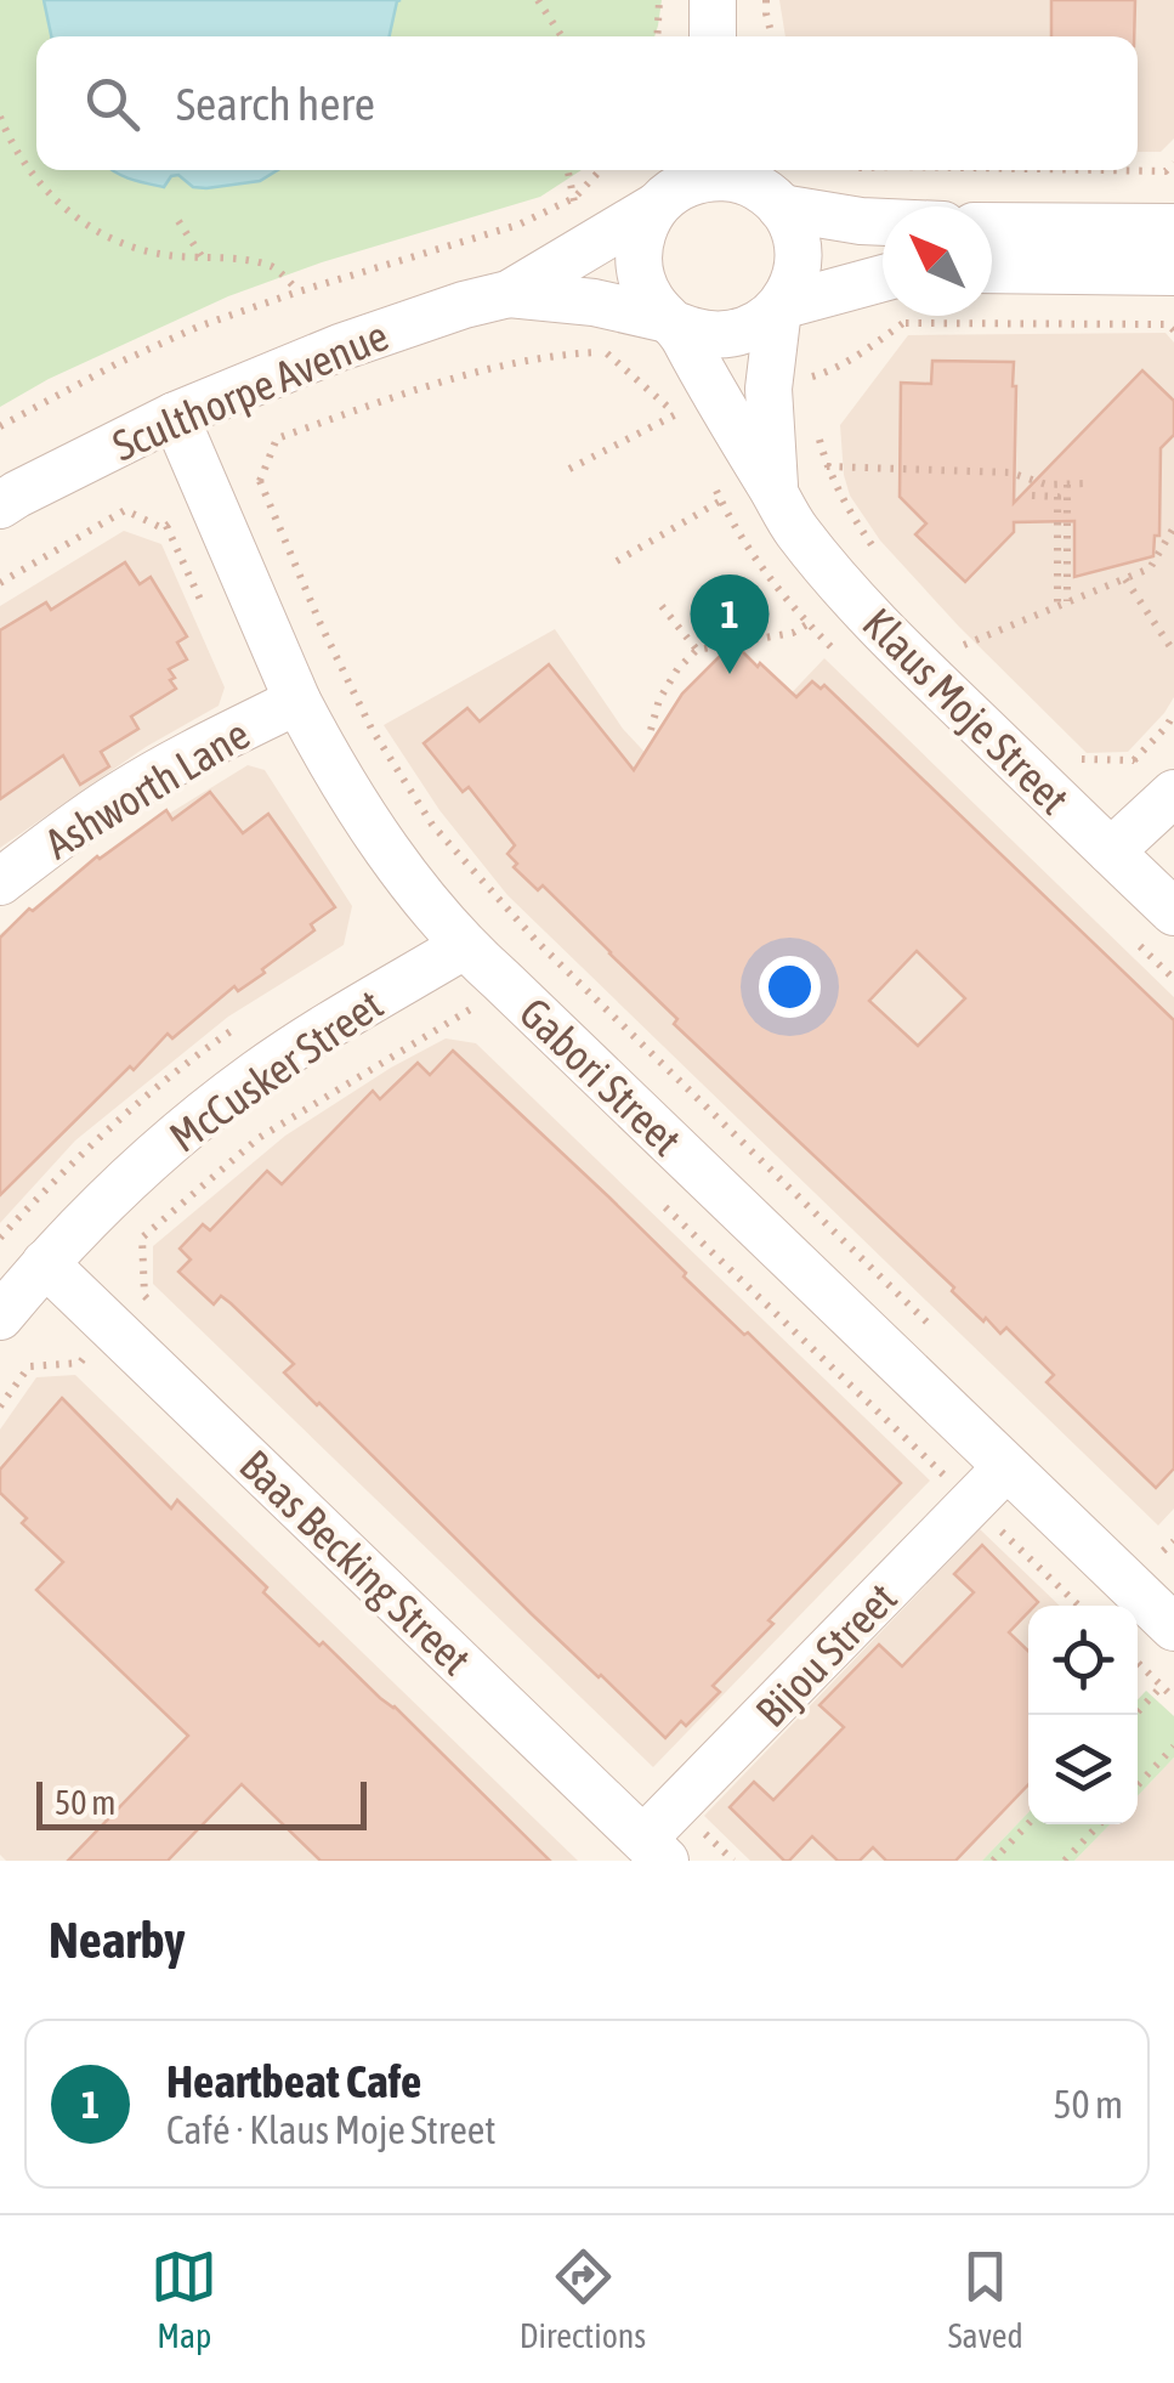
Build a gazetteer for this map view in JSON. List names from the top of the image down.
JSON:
{
  "streets": {
    "street": [
      "Sculthorpe Avenue",
      "Klaus Moje Street",
      "Ashworth Lane",
      "McCusker Street",
      "Gabori Street",
      "Baas Becking Street",
      "Bijou Street"
    ]
  },
  "crossings": [
    ["Sculthorpe Avenue", "Klaus Moje Street"],
    ["Sculthorpe Avenue", "Gabori Street"],
    ["Ashworth Lane", "Gabori Street"],
    ["McCusker Street", "Gabori Street"],
    ["McCusker Street", "Baas Becking Street"],
    ["Gabori Street", "Bijou Street"],
    ["Baas Becking Street", "Bijou Street"]
  ],
  "scale_bar": "50 m",
  "north": "top left",
  "page": {
    "search": "Search here",
    "pins": "1",
    "scale": "50 m",
    "heading": "Nearby",
    "list": [
      {
        "mark": "1",
        "name": "Heartbeat Cafe",
        "note": "Café · Klaus Moje Street",
        "value": "50 m"
      }
    ],
    "nav": ["Map", "Directions", "Saved"]
  }
}
